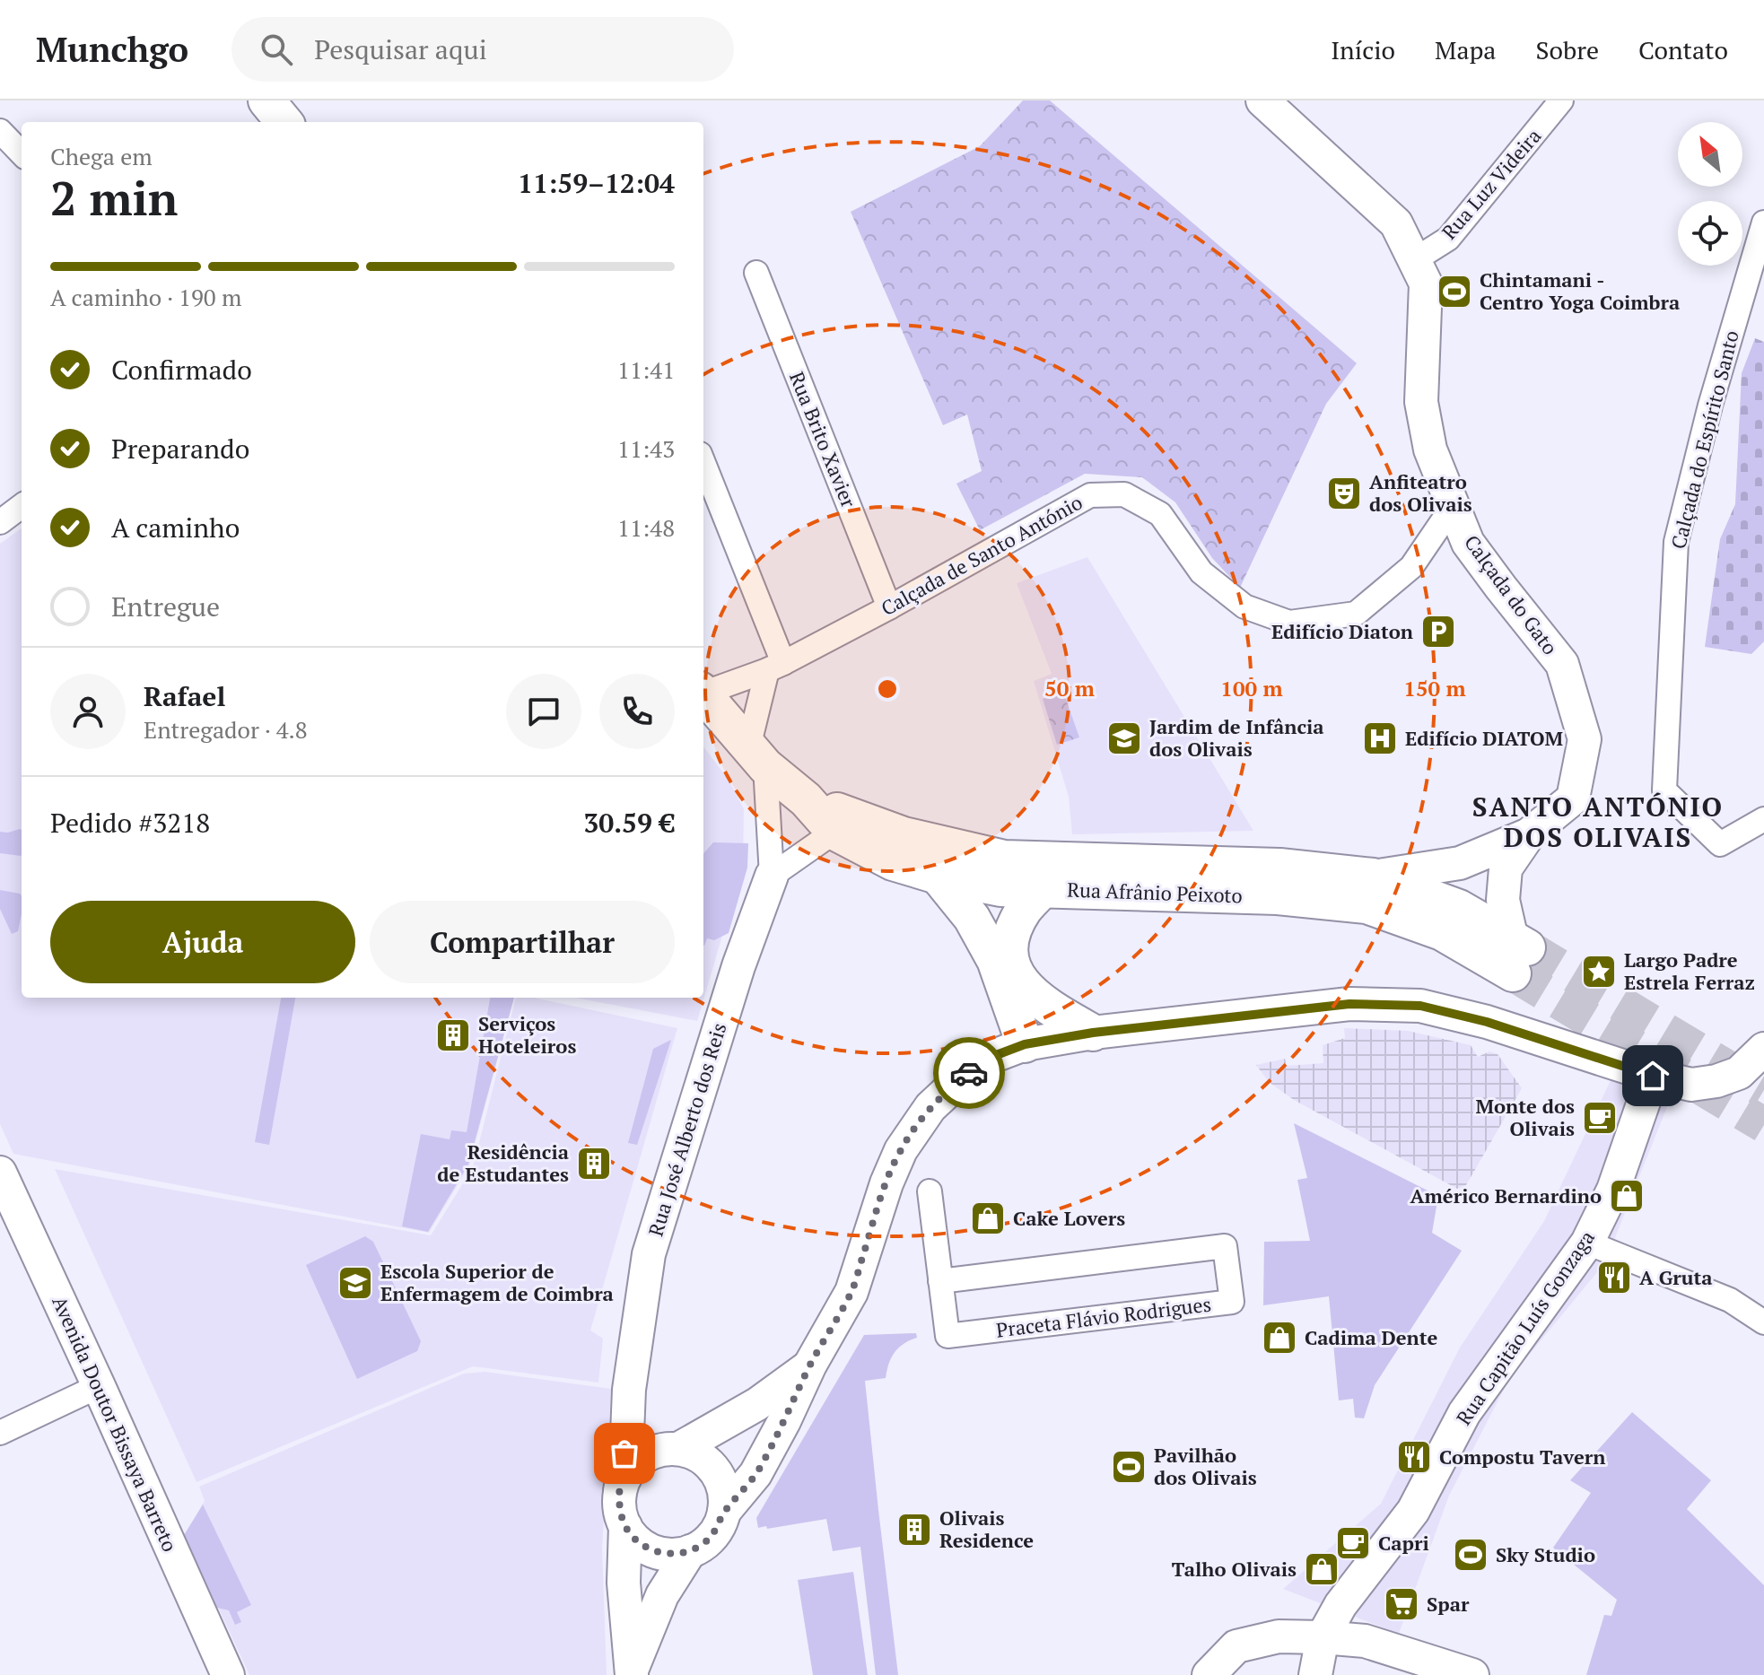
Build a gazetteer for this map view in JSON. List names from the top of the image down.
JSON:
{
  "streets": {
    "main road": ["Rua Afrânio Peixoto"],
    "street": [
      "Rua Luz Videira",
      "Rua Brito Xavier",
      "Calçada do Espírito Santo",
      "Calçada de Santo António",
      "Calçada do Gato",
      "Rua José Alberto dos Reis",
      "Praceta Flávio Rodrigues",
      "Rua Capitão Luís Gonzaga",
      "Avenida Doutor Bissaya Barreto"
    ]
  },
  "crossings": [
    ["Rua Luz Videira", "Calçada do Gato"],
    ["Rua Brito Xavier", "Calçada de Santo António"],
    ["Calçada de Santo António", "Calçada do Gato"],
    ["Calçada do Gato", "Rua Afrânio Peixoto"],
    ["Rua Afrânio Peixoto", "Rua José Alberto dos Reis"]
  ],
  "districts": ["SANTO ANTÓNIO DOS OLIVAIS"],
  "places": {
    "sports": ["Chintamani - Centro Yoga Coimbra", "Pavilhão dos Olivais", "Sky Studio"],
    "theatre": ["Anfiteatro dos Olivais"],
    "parking": ["Edifício Diaton"],
    "school or university": ["Jardim de Infância dos Olivais", "Escola Superior de Enfermagem de Coimbra"],
    "hospital": ["Edifício DIATOM"],
    "place": ["Largo Padre Estrela Ferraz"],
    "building": ["Serviços Hoteleiros", "Residência de Estudantes", "Olivais Residence"],
    "cafe": ["Monte dos Olivais", "Capri"],
    "shop": [
      "Américo Bernardino",
      "Cake Lovers",
      "Cadima Dente",
      "Talho Olivais"
    ],
    "restaurant": ["A Gruta", "Compostu Tavern"],
    "supermarket": ["Spar"]
  },
  "north": "top left",
  "page": {
    "header": "Munchgo",
    "search": "Pesquisar aqui",
    "nav": [
      "Início",
      "Mapa",
      "Sobre",
      "Contato"
    ],
    "heading": ["2 min", "Chega em", "11:59–12:04"],
    "panel": [
      "Rafael",
      "Entregador · 4.8",
      "Pedido #3218",
      "30.59 €"
    ],
    "bar": "A caminho · 190 m",
    "list": [
      ["Confirmado", "11:41"],
      ["Preparando", "11:43"],
      ["A caminho", "11:48"],
      "Entregue"
    ],
    "buttons": ["Ajuda", "Compartilhar"]
  },
  "rings": ["50 m", "100 m", "150 m"]
}
